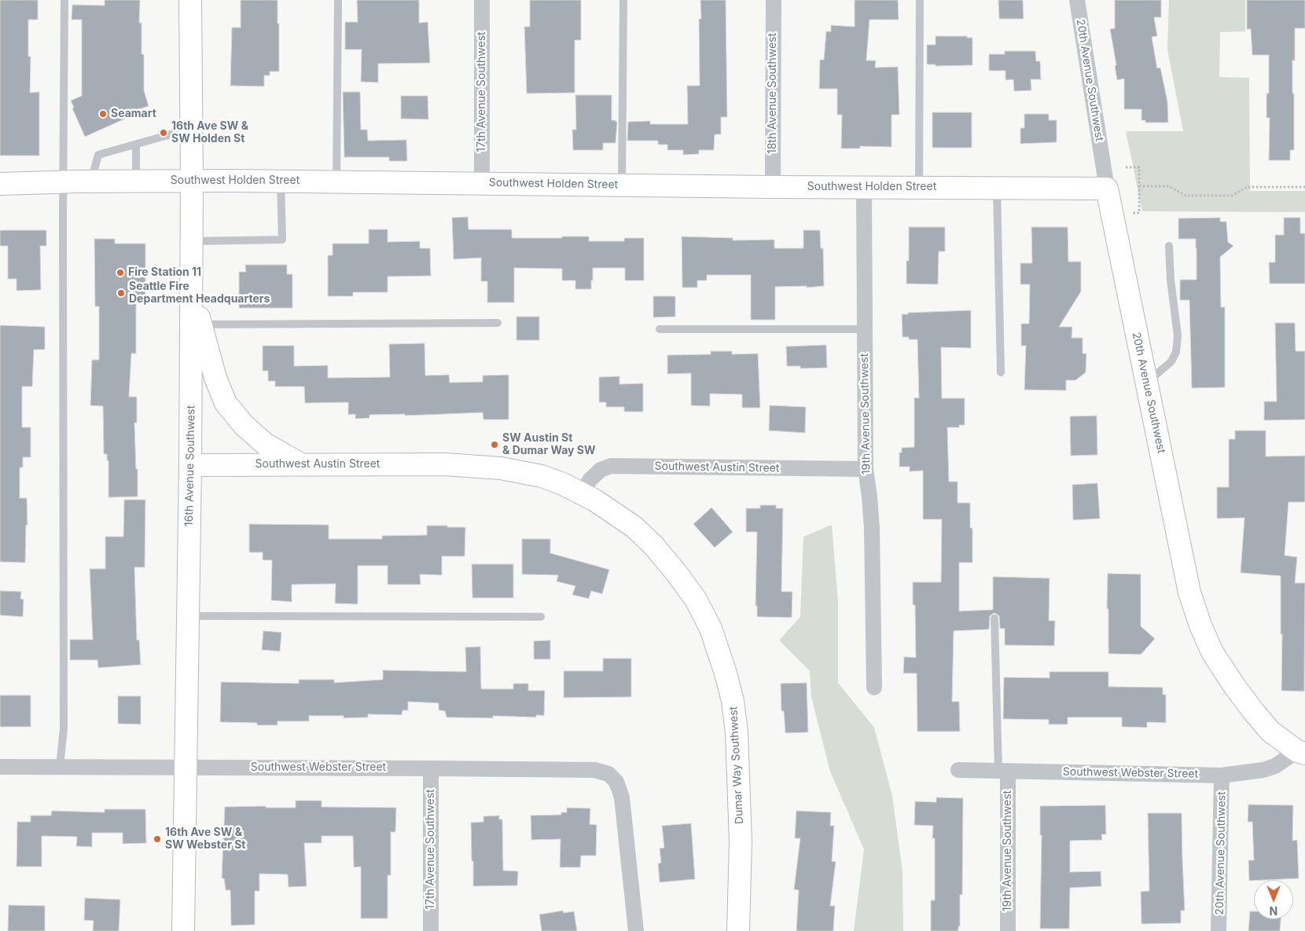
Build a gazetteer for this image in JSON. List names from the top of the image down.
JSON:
{
  "streets": {
    "street": [
      "20th Avenue Southwest",
      "17th Avenue Southwest",
      "18th Avenue Southwest",
      "Southwest Holden Street",
      "19th Avenue Southwest",
      "Southwest Austin Street",
      "16th Avenue Southwest",
      "Dumar Way Southwest",
      "Southwest Webster Street"
    ]
  },
  "crossings": [
    ["20th Avenue Southwest", "Southwest Holden Street"],
    ["20th Avenue Southwest", "Southwest Webster Street"],
    ["17th Avenue Southwest", "Southwest Holden Street"],
    ["17th Avenue Southwest", "Southwest Webster Street"],
    ["18th Avenue Southwest", "Southwest Holden Street"],
    ["Southwest Holden Street", "19th Avenue Southwest"],
    ["Southwest Holden Street", "16th Avenue Southwest"],
    ["19th Avenue Southwest", "Southwest Austin Street"],
    ["19th Avenue Southwest", "Southwest Webster Street"],
    ["Southwest Austin Street", "16th Avenue Southwest"],
    ["Southwest Austin Street", "Dumar Way Southwest"],
    ["16th Avenue Southwest", "Southwest Webster Street"]
  ],
  "places": [
    "Seamart",
    "16th Ave SW & SW Holden St",
    "Fire Station 11",
    "Seattle Fire Department Headquarters",
    "SW Austin St & Dumar Way SW",
    "16th Ave SW & SW Webster St"
  ],
  "north": "bottom"
}
